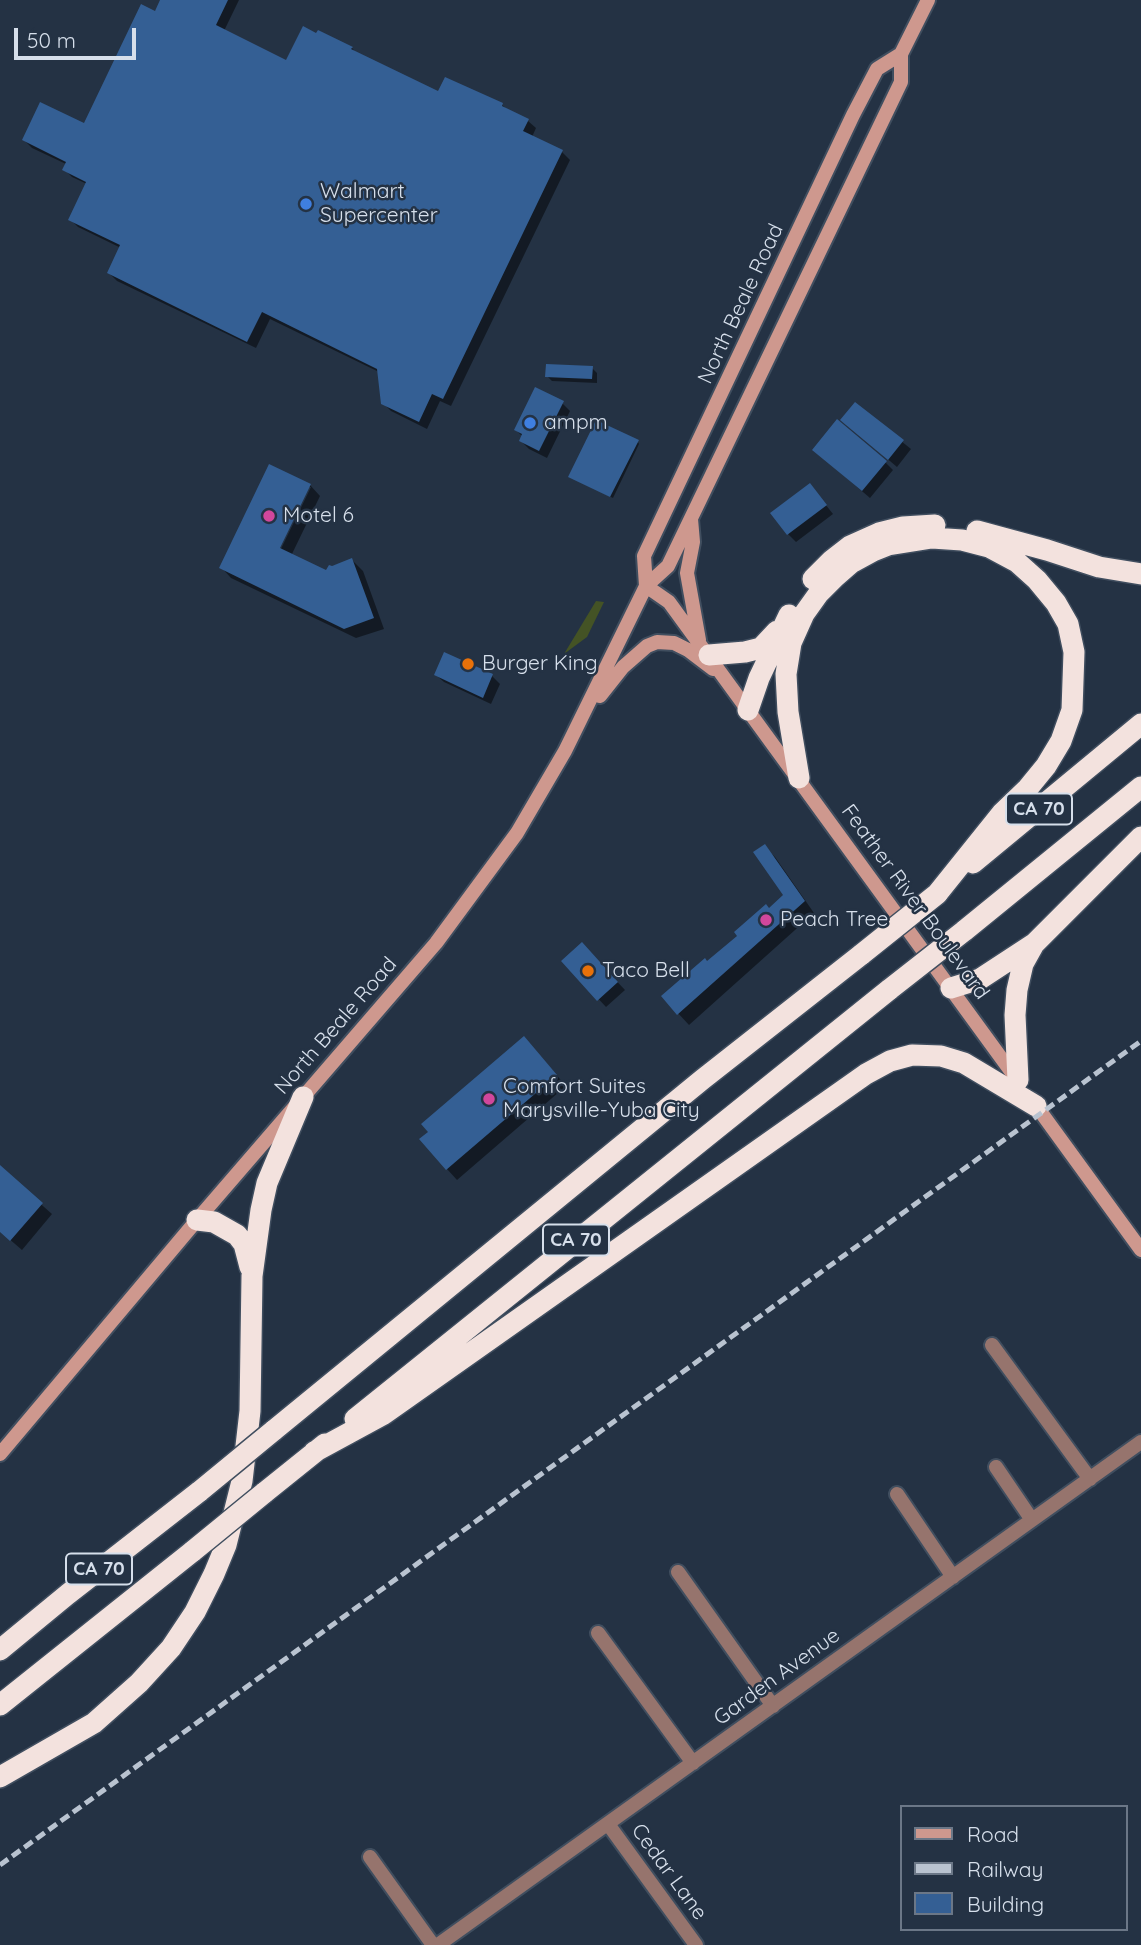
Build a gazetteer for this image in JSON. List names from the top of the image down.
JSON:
{
  "streets": {
    "highway": ["CA 70"],
    "main road": ["North Beale Road", "Feather River Boulevard"],
    "street": ["Garden Avenue", "Cedar Lane"]
  },
  "crossings": [
    ["North Beale Road", "Feather River Boulevard"],
    ["Garden Avenue", "Cedar Lane"]
  ],
  "places": [
    "Walmart Supercenter",
    "ampm",
    "Motel 6",
    "Burger King",
    "Peach Tree",
    "Taco Bell",
    "Comfort Suites Marysville-Yuba City"
  ],
  "legend": ["Road", "Railway", "Building"],
  "scale_bar": "50 m"
}
